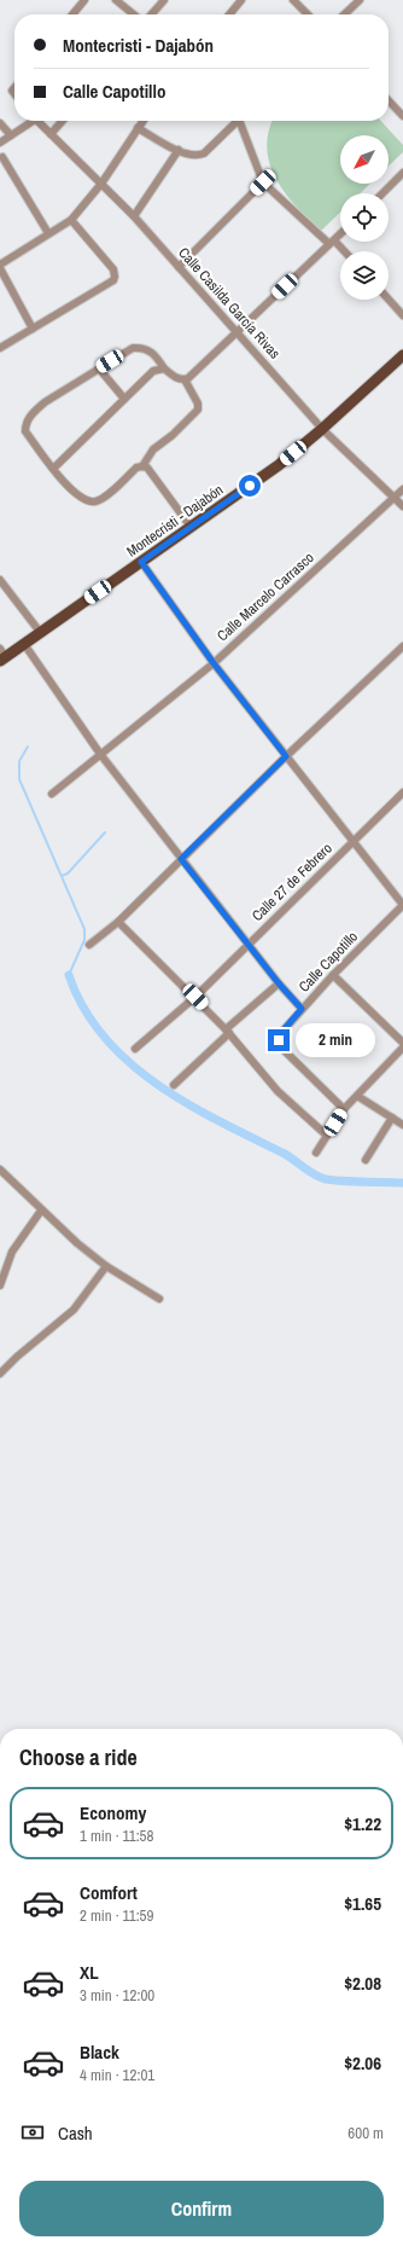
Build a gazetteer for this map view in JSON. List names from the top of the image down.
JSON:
{
  "streets": {
    "main road": ["Montecristi - Dajabón"],
    "street": [
      "Calle Casilda García Rivas",
      "Calle Marcelo Carrasco",
      "Calle 27 de Febrero",
      "Calle Capotillo"
    ]
  },
  "crossings": [
    ["Calle Casilda García Rivas", "Montecristi - Dajabón"],
    ["Calle Casilda García Rivas", "Calle Marcelo Carrasco"]
  ],
  "north": "bottom left",
  "page": {
    "banner": ["Montecristi - Dajabón", "Calle Capotillo"],
    "bubble": "2 min",
    "heading": "Choose a ride",
    "list": [
      {
        "name": "Economy",
        "note": "1 min · 11:58",
        "value": "$1.22"
      },
      {
        "name": "Comfort",
        "note": "2 min · 11:59",
        "value": "$1.65"
      },
      {
        "name": "XL",
        "note": "3 min · 12:00",
        "value": "$2.08"
      },
      {
        "name": "Black",
        "note": "4 min · 12:01",
        "value": "$2.06"
      }
    ],
    "pay": ["Cash", "600 m"],
    "buttons": "Confirm"
  }
}
